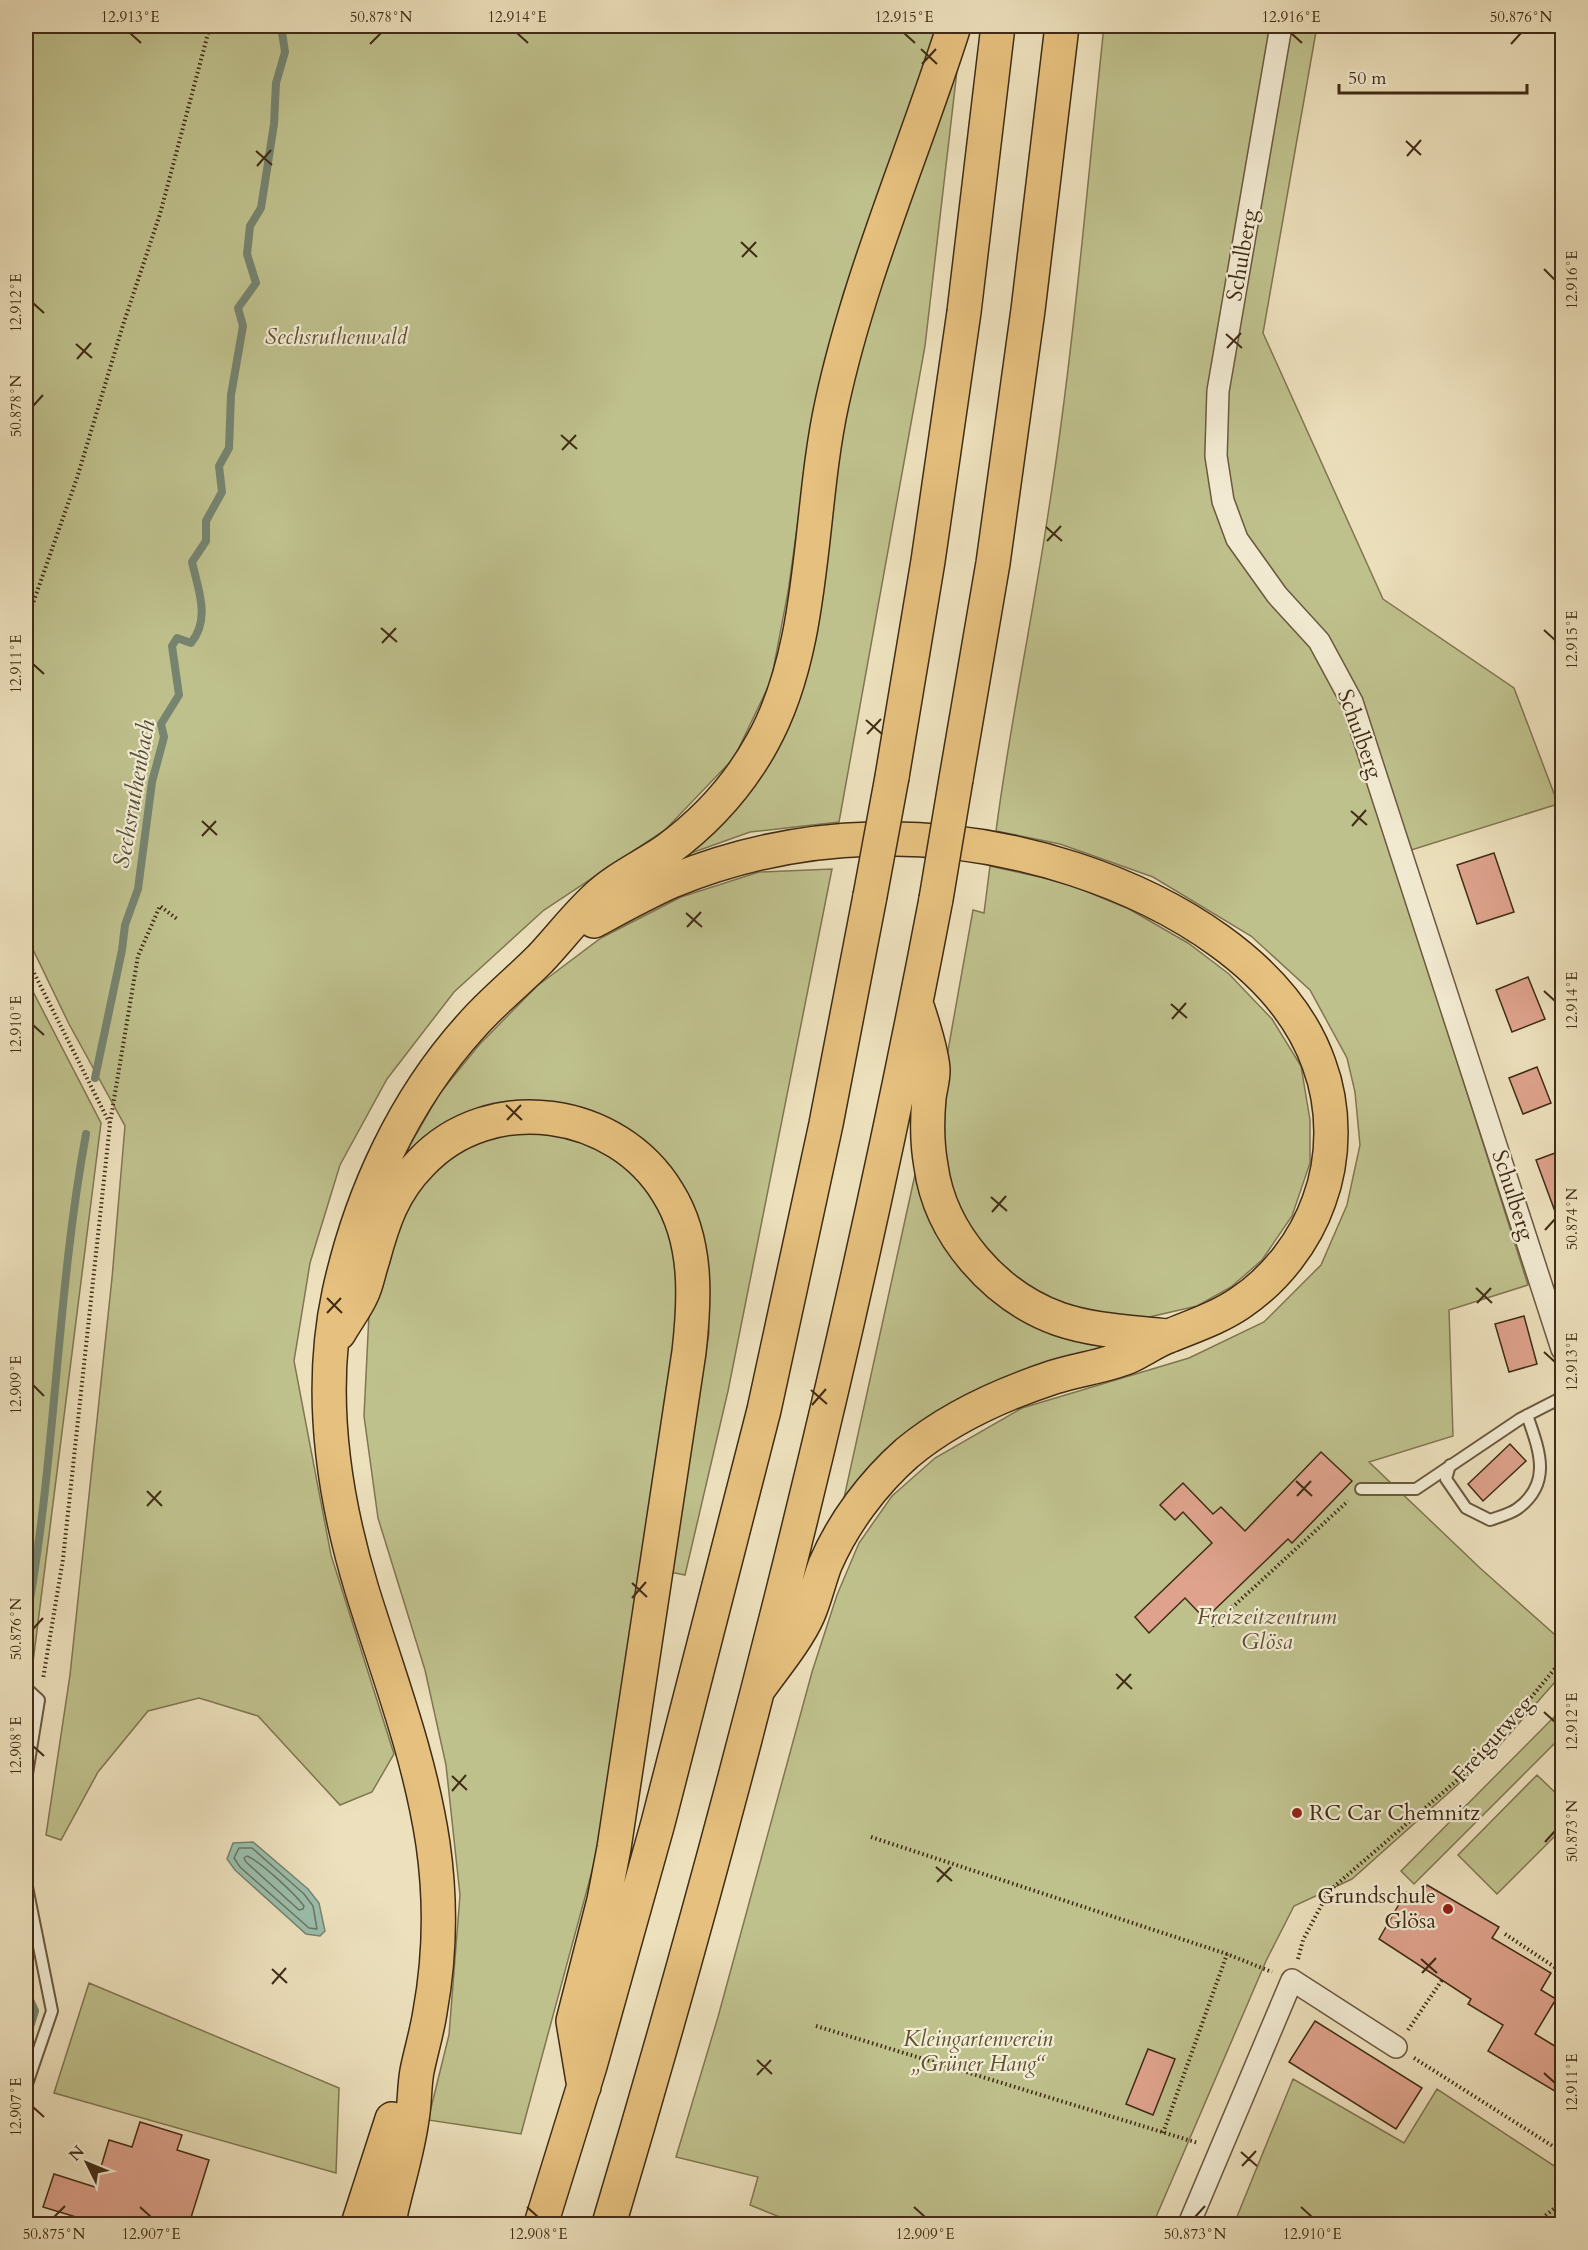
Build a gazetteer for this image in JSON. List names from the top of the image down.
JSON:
{
  "streets": {
    "street": ["Schulberg"],
    "path": ["Freigutweg"]
  },
  "water": ["Sechsruthenbach"],
  "parks": ["Sechsruthenwald", "Freizeitzentrum Glösa", "Kleingartenverein „Grüner Hang“"],
  "places": ["RC Car Chemnitz", "Grundschule Glösa"],
  "scale_bar": "50 m",
  "north": "top left",
  "coordinates": [
    "12.913°E",
    "50.878°N",
    "12.914°E",
    "12.915°E",
    "12.916°E",
    "50.876°N",
    "12.912°E",
    "12.911°E",
    "12.910°E",
    "50.874°N",
    "12.909°E",
    "12.908°E",
    "50.873°N",
    "12.907°E",
    "50.875°N"
  ]
}
